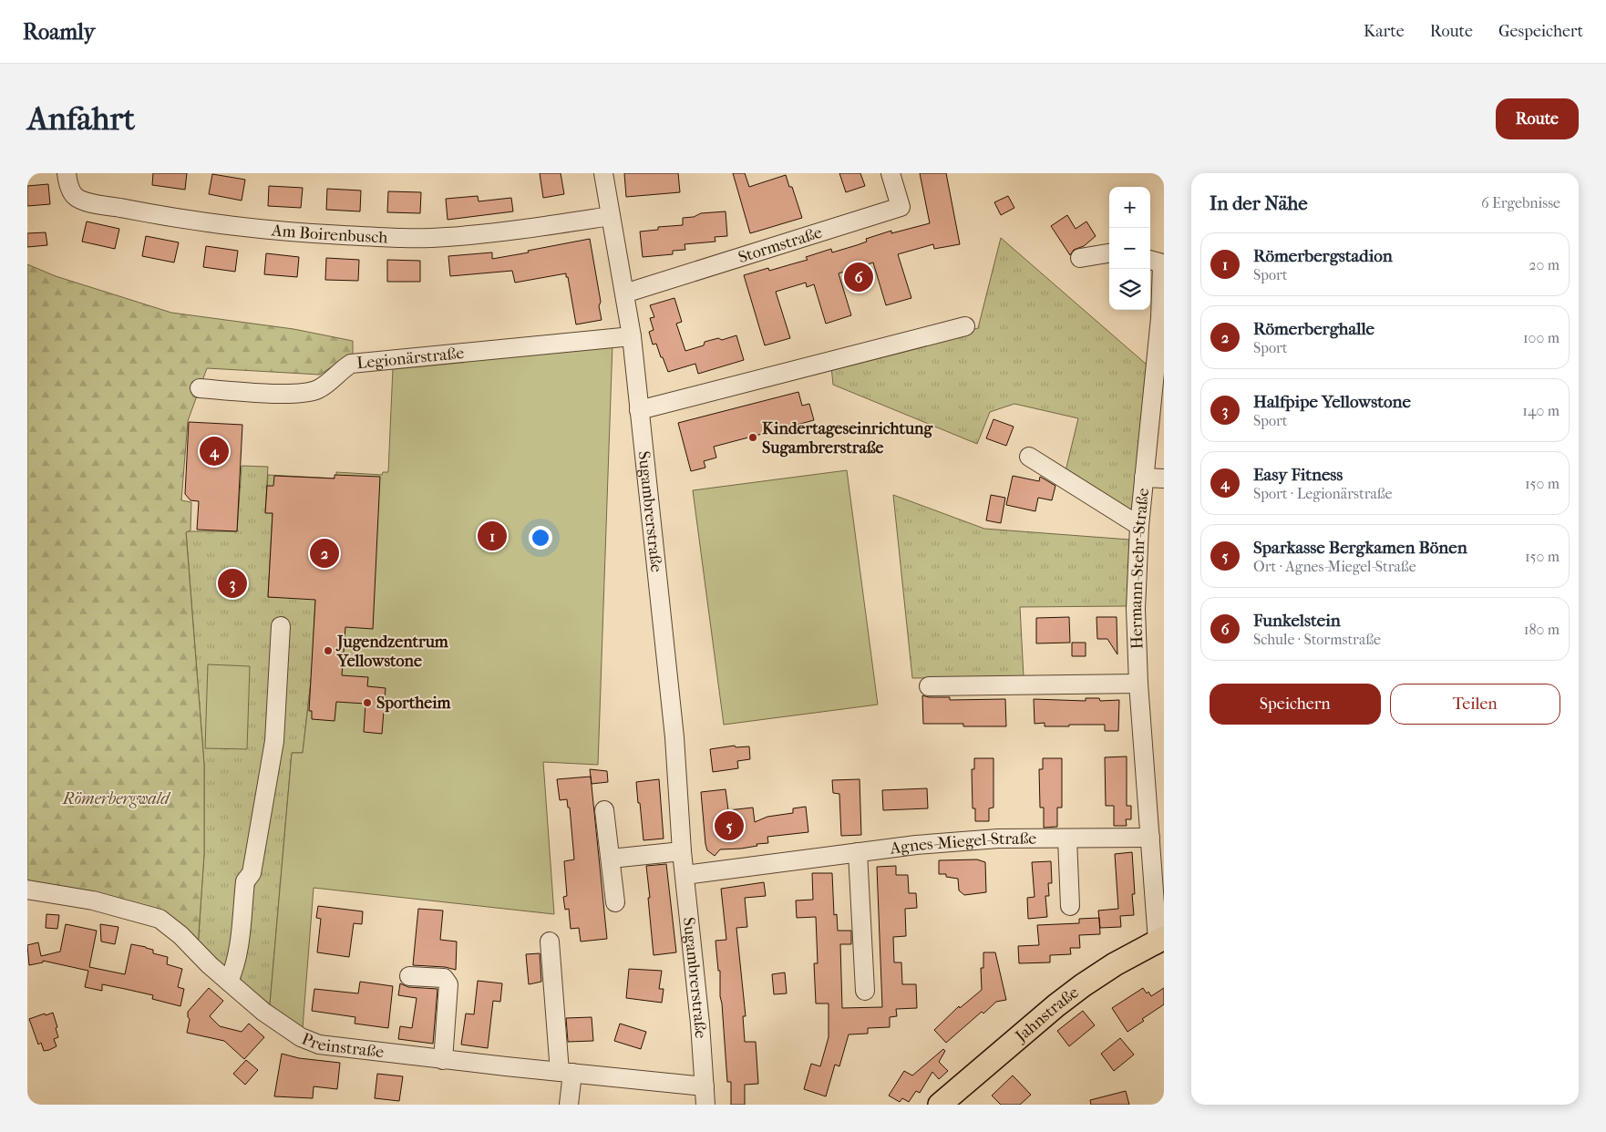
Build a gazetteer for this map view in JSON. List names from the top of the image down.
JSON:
{
  "streets": {
    "main road": ["Jahnstraße"],
    "street": [
      "Am Boirenbusch",
      "Stormstraße",
      "Legionärstraße",
      "Sugambrerstraße",
      "Hermann-Stehr-Straße",
      "Agnes-Miegel-Straße",
      "Preinstraße"
    ]
  },
  "crossings": [
    ["Am Boirenbusch", "Sugambrerstraße"],
    ["Stormstraße", "Sugambrerstraße"],
    ["Legionärstraße", "Sugambrerstraße"],
    ["Sugambrerstraße", "Agnes-Miegel-Straße"],
    ["Sugambrerstraße", "Preinstraße"],
    ["Hermann-Stehr-Straße", "Agnes-Miegel-Straße"],
    ["Hermann-Stehr-Straße", "Jahnstraße"]
  ],
  "parks": ["Römerbergwald"],
  "places": ["Kindertageseinrichtung Sugambrerstraße", "Jugendzentrum Yellowstone", "Sportheim"],
  "page": {
    "header": "Roamly",
    "nav": ["Karte", "Route", "Gespeichert"],
    "buttons": [
      "Route",
      ["Speichern", "Teilen"]
    ],
    "title": "Anfahrt",
    "heading": ["In der Nähe", "6 Ergebnisse"],
    "map_buttons": ["+", "−"],
    "list": [
      {
        "mark": "1",
        "name": "Römerbergstadion",
        "note": "Sport",
        "value": "20 m"
      },
      {
        "mark": "2",
        "name": "Römerberghalle",
        "note": "Sport",
        "value": "100 m"
      },
      {
        "mark": "3",
        "name": "Halfpipe Yellowstone",
        "note": "Sport",
        "value": "140 m"
      },
      {
        "mark": "4",
        "name": "Easy Fitness",
        "note": "Sport · Legionärstraße",
        "value": "150 m"
      },
      {
        "mark": "5",
        "name": "Sparkasse Bergkamen Bönen",
        "note": "Ort · Agnes-Miegel-Straße",
        "value": "150 m"
      },
      {
        "mark": "6",
        "name": "Funkelstein",
        "note": "Schule · Stormstraße",
        "value": "180 m"
      }
    ],
    "pins": [
      "6",
      "4",
      "1",
      "2",
      "3",
      "5"
    ]
  }
}
